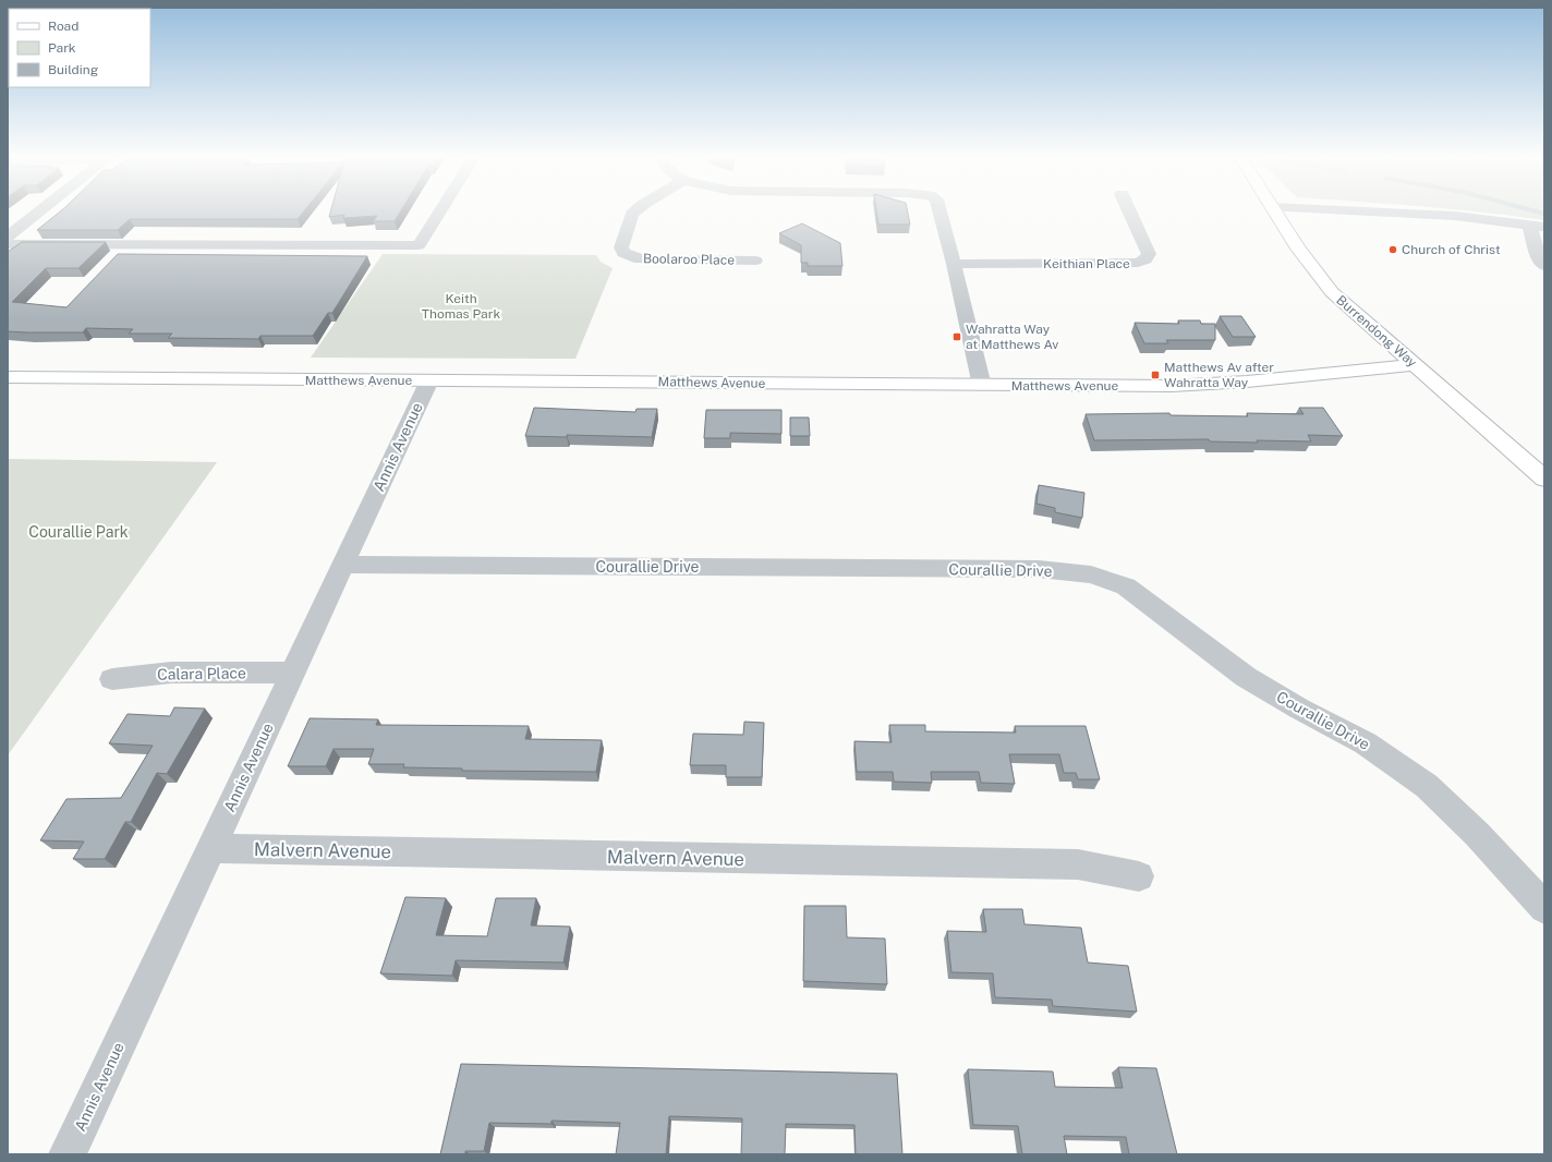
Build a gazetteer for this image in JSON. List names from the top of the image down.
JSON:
{
  "streets": {
    "street": [
      "Boolaroo Place",
      "Keithian Place",
      "Burrendong Way",
      "Matthews Avenue",
      "Annis Avenue",
      "Courallie Drive",
      "Calara Place",
      "Malvern Avenue"
    ]
  },
  "crossings": [
    ["Burrendong Way", "Matthews Avenue"],
    ["Matthews Avenue", "Annis Avenue"],
    ["Annis Avenue", "Courallie Drive"],
    ["Annis Avenue", "Calara Place"],
    ["Annis Avenue", "Malvern Avenue"]
  ],
  "parks": ["Keith Thomas Park", "Courallie Park"],
  "places": {
    "other": ["Church of Christ"],
    "transit": ["Wahratta Way at Matthews Av", "Matthews Av after Wahratta Way"]
  },
  "legend": ["Road", "Park", "Building"]
}
